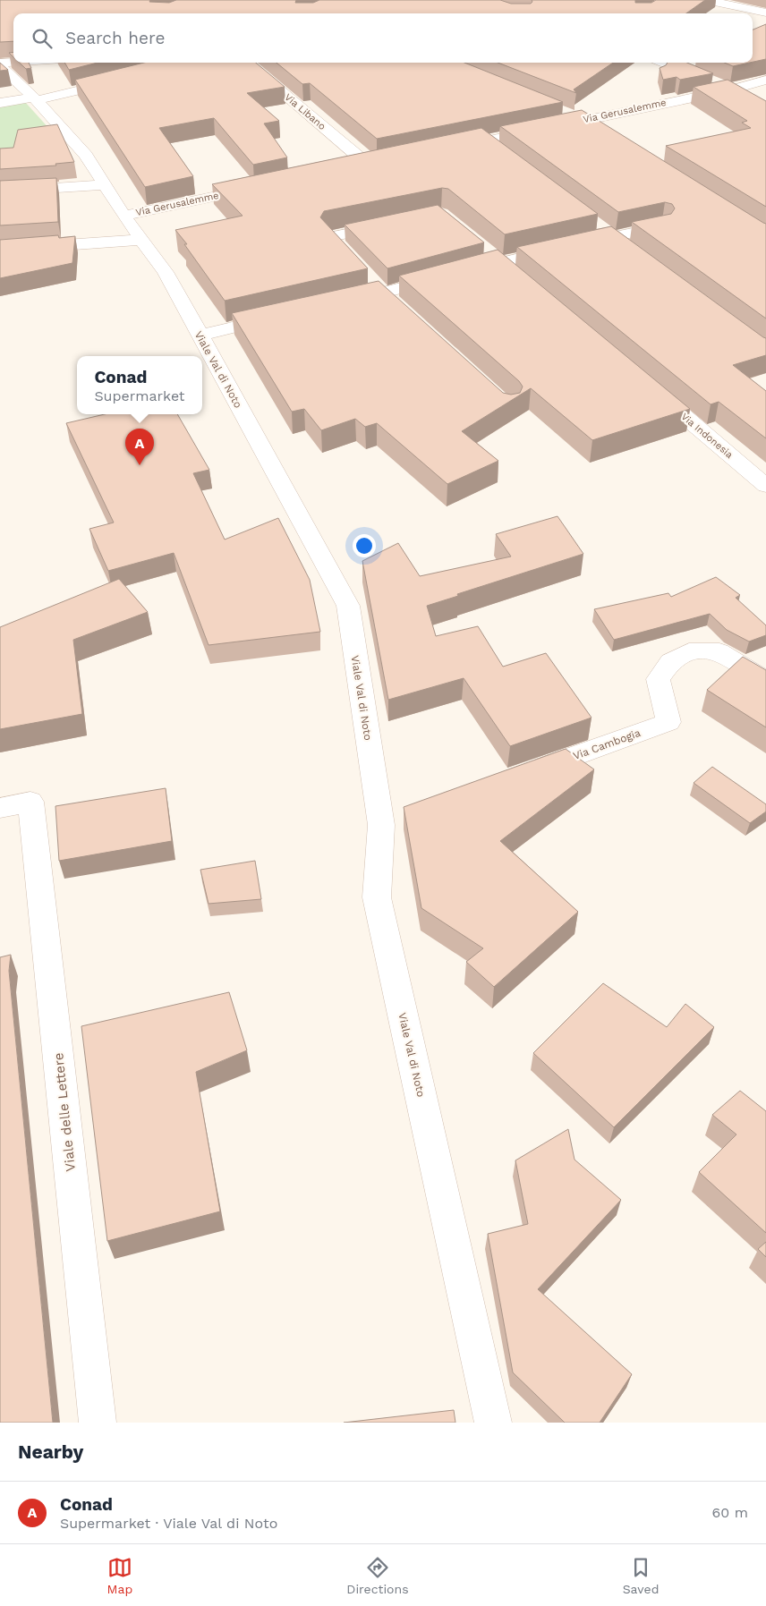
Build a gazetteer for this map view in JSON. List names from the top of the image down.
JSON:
{
  "streets": {
    "street": [
      "Via Gerusalemme",
      "Via Libano",
      "Viale Val di Noto",
      "Via Indonesia",
      "Via Cambogia",
      "Viale delle Lettere"
    ]
  },
  "crossings": [
    ["Via Gerusalemme", "Viale Val di Noto"]
  ],
  "page": {
    "search": "Search here",
    "popup": ["Conad", "Supermarket"],
    "pins": "A",
    "heading": "Nearby",
    "list": [
      {
        "mark": "A",
        "name": "Conad",
        "note": "Supermarket · Viale Val di Noto",
        "value": "60 m"
      }
    ],
    "nav": ["Map", "Directions", "Saved"]
  }
}
